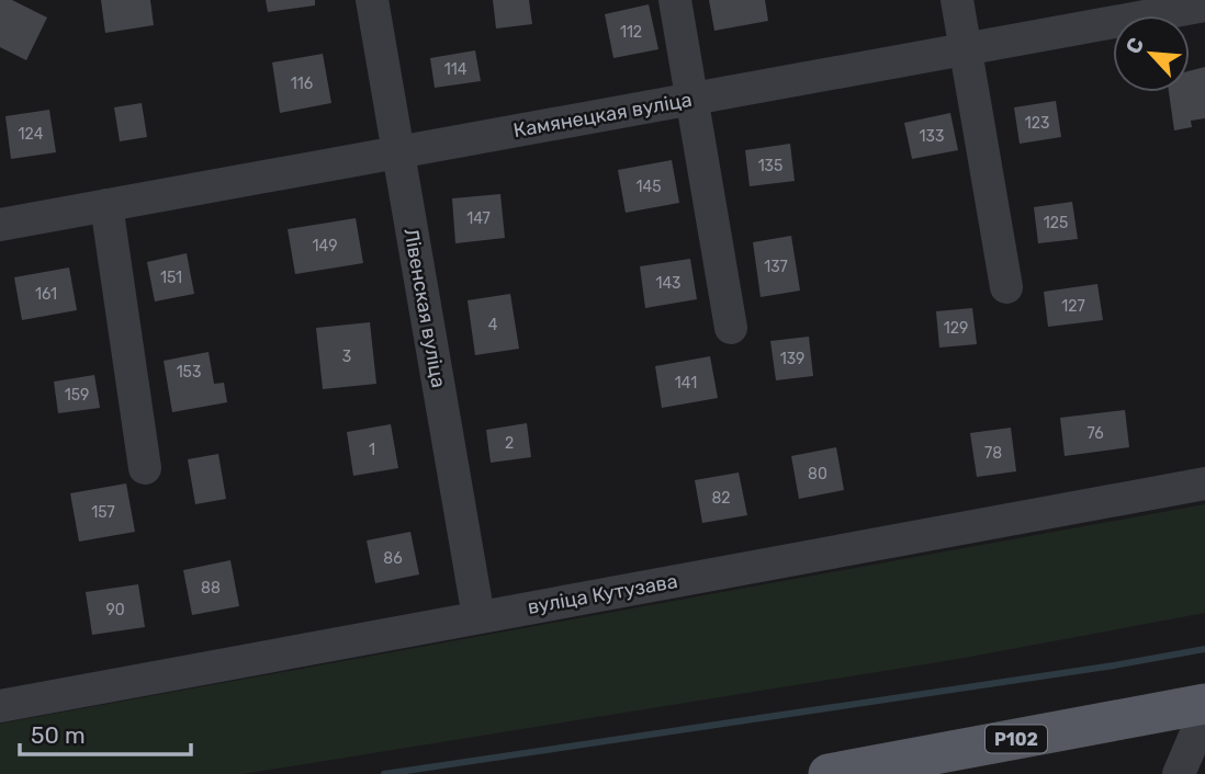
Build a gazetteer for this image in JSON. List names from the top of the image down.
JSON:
{
  "streets": {
    "main road": ["Р102"],
    "street": ["Камянецкая вуліца", "Лівенская вуліца", "вуліца Кутузава"]
  },
  "crossings": [
    ["Камянецкая вуліца", "Лівенская вуліца"],
    ["Лівенская вуліца", "вуліца Кутузава"]
  ],
  "house_numbers": [
    "112",
    "114",
    "116",
    "123",
    "124",
    "133",
    "135",
    "145",
    "147",
    "125",
    "149",
    "137",
    "151",
    "143",
    "161",
    "127",
    "4",
    "129",
    "3",
    "139",
    "153",
    "141",
    "159",
    "76",
    "2",
    "1",
    "78",
    "80",
    "82",
    "157",
    "86",
    "88",
    "90"
  ],
  "scale_bar": "50 m",
  "north": "top left"
}
